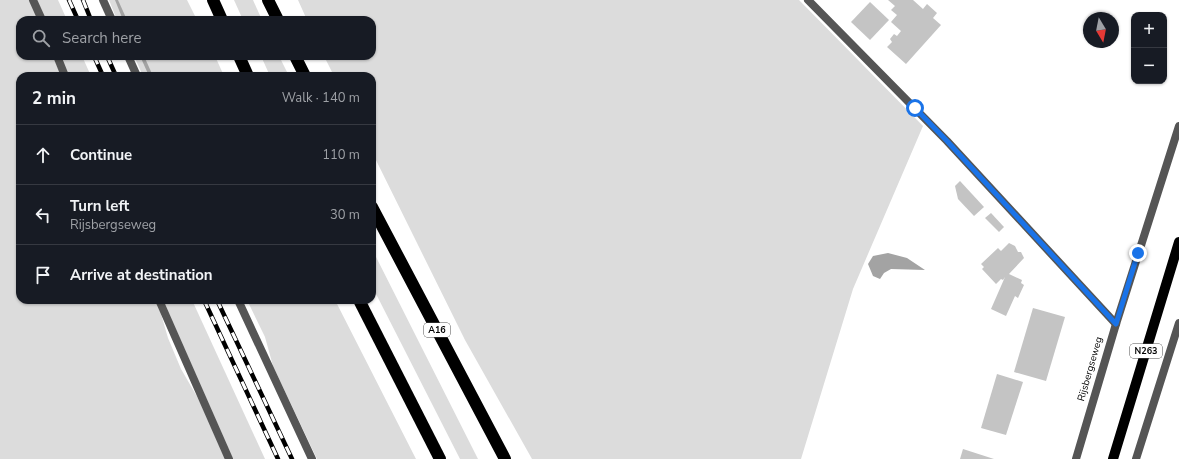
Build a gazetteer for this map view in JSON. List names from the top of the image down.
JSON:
{
  "streets": {
    "highway": ["A16"],
    "main road": ["N263"],
    "street": ["Rijsbergseweg"]
  },
  "north": "bottom",
  "page": {
    "map_buttons": ["+", "−"],
    "search": "Search here",
    "heading": ["2 min", "Walk · 140 m"],
    "list": [
      ["Continue", "110 m"],
      ["Turn left", "Rijsbergseweg", "30 m"],
      "Arrive at destination"
    ]
  }
}
